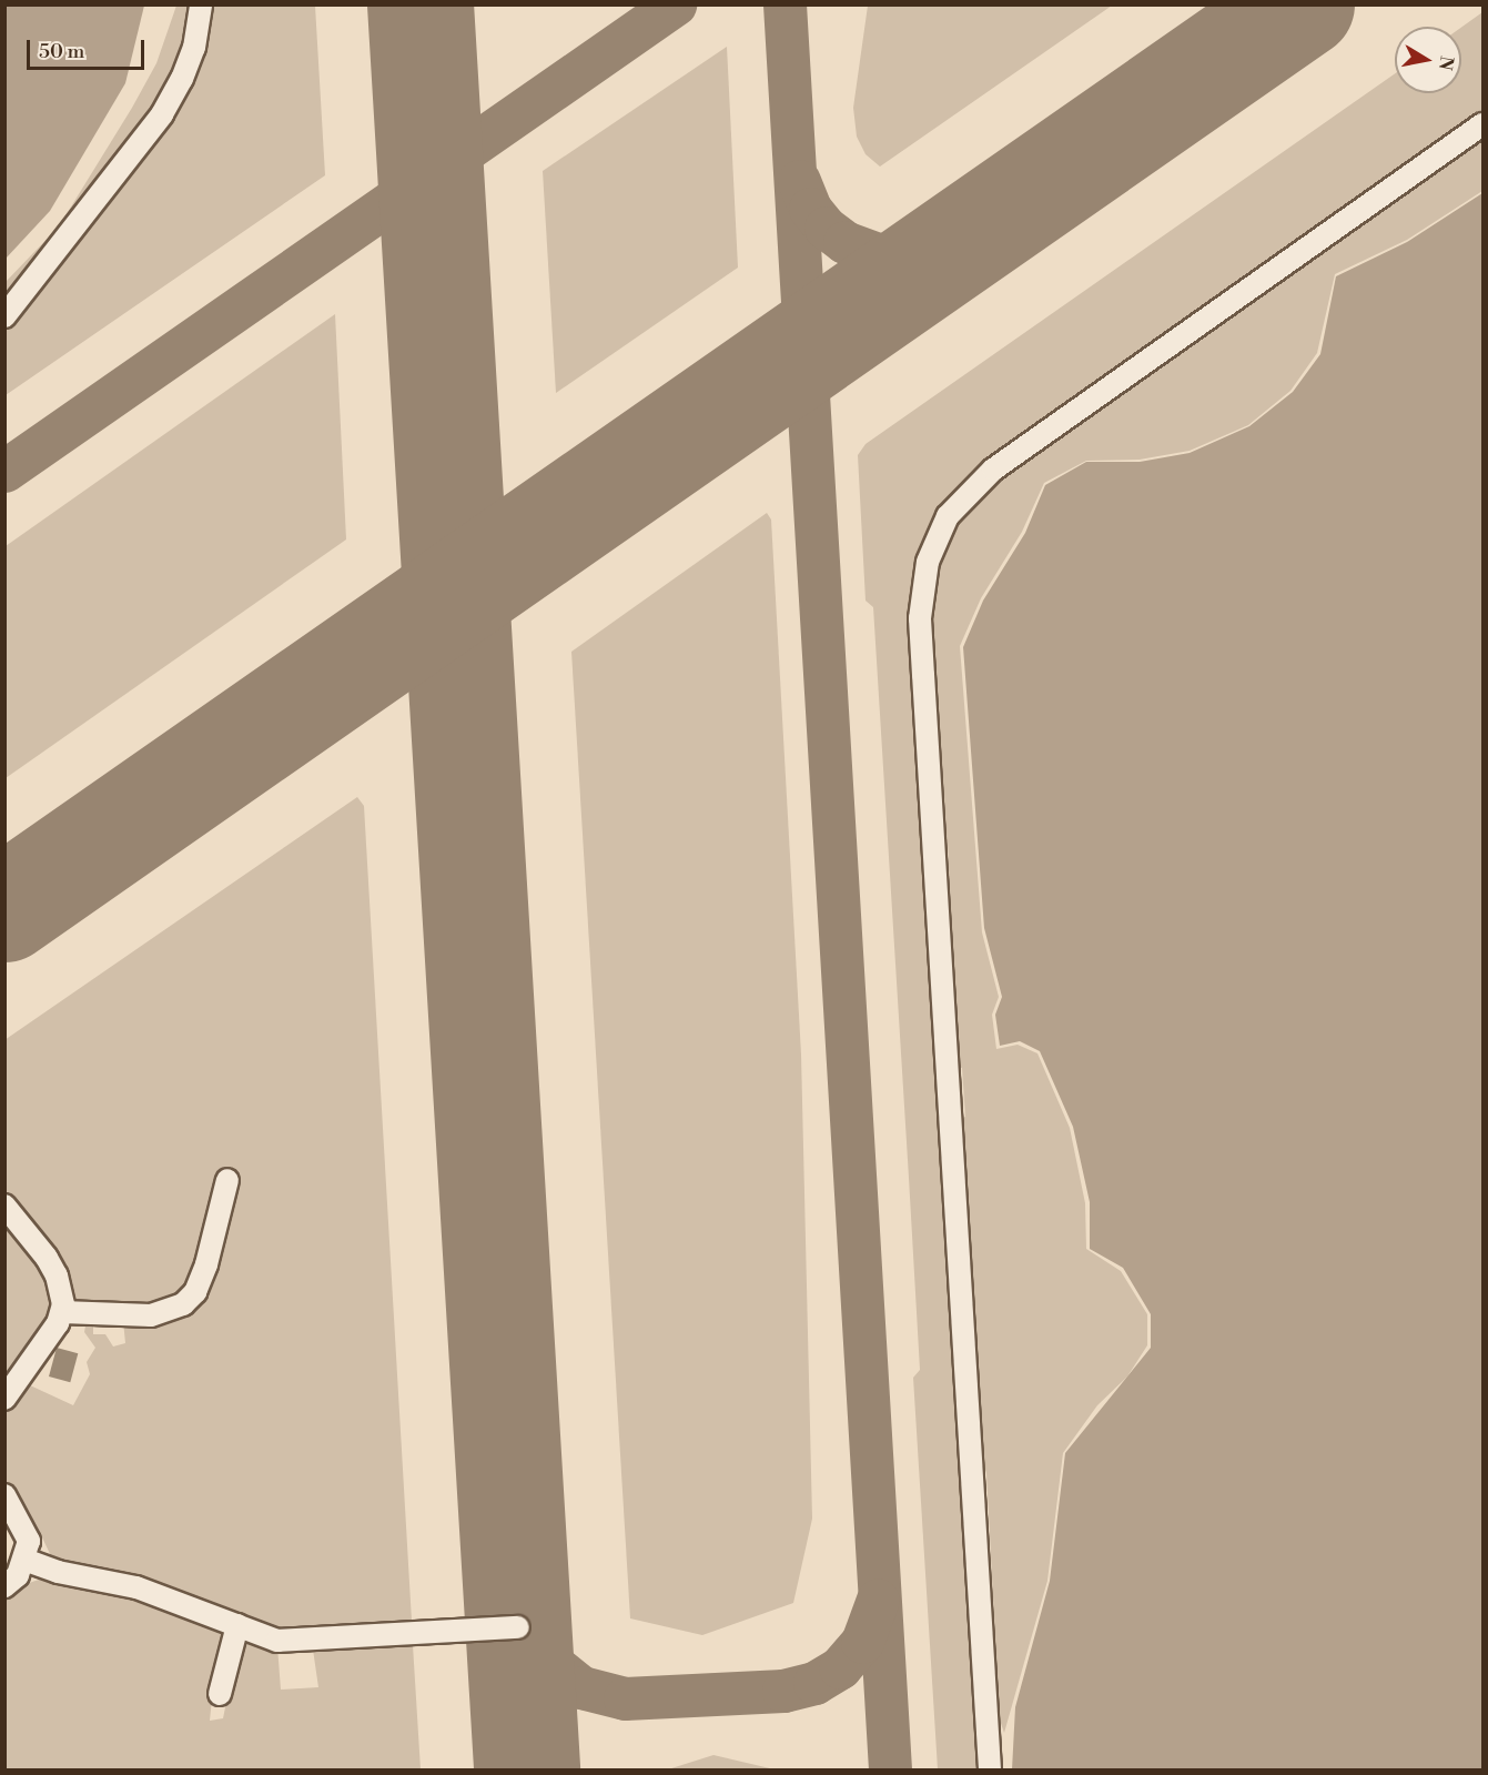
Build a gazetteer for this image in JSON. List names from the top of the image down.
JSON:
{
  "scale_bar": "50 m",
  "north": "right"
}
